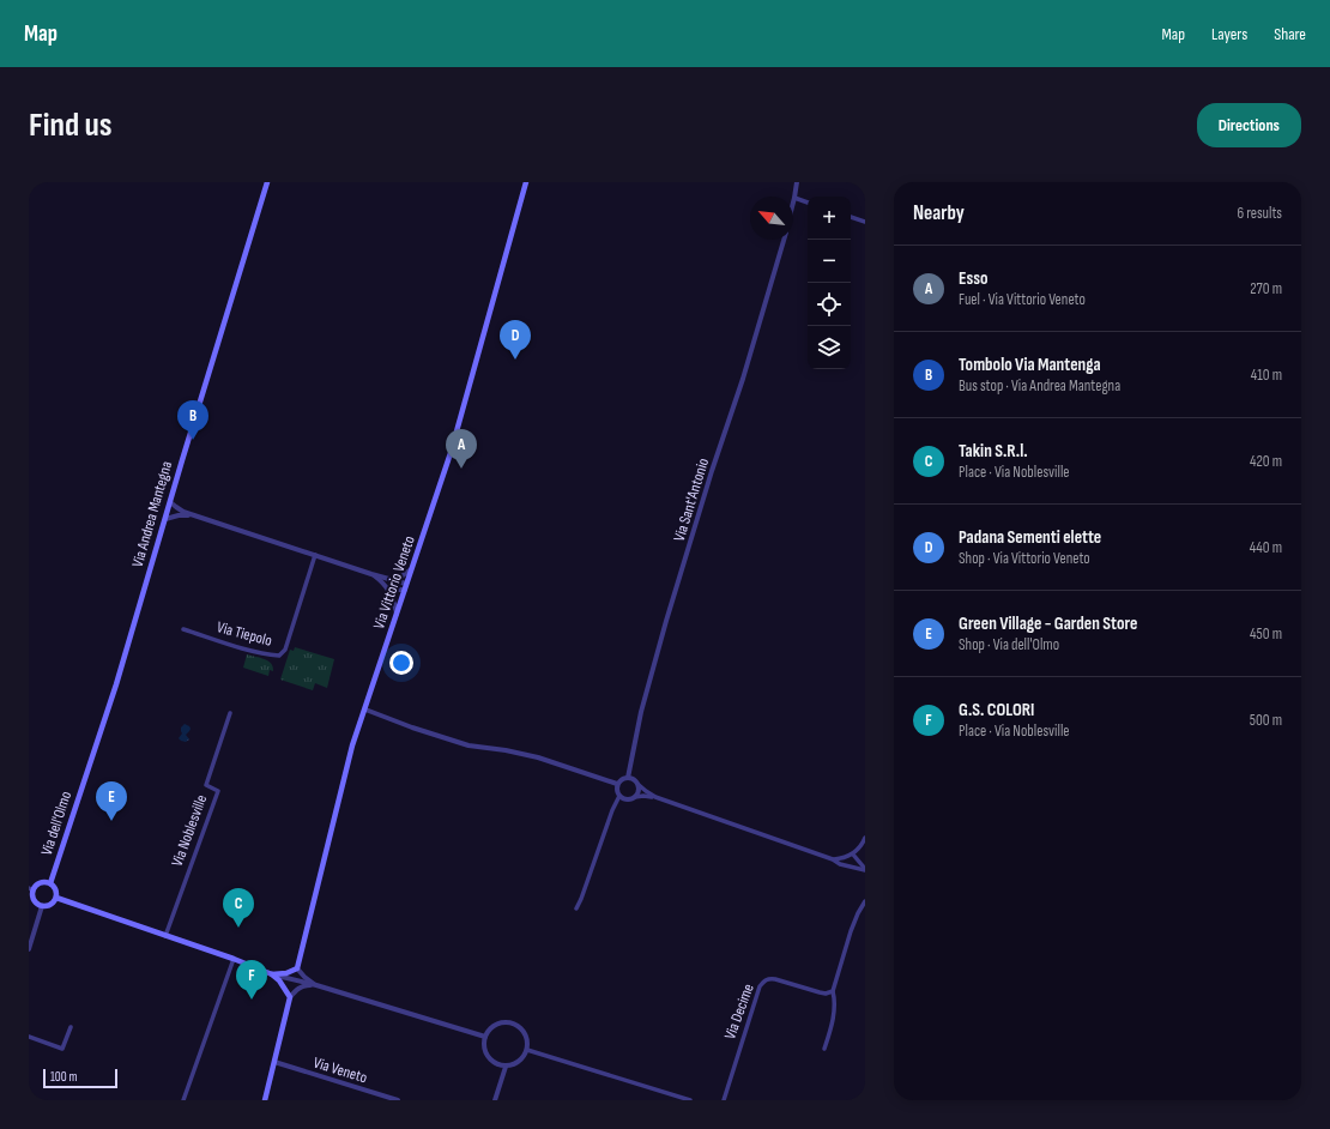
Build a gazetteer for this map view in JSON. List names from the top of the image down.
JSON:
{
  "streets": {
    "main road": ["Via Andrea Mantegna", "Via Vittorio Veneto", "Via dell'Olmo"],
    "street": [
      "Via Sant'Antonio",
      "Via Tiepolo",
      "Via Noblesville",
      "Via Decime",
      "Via Veneto"
    ]
  },
  "crossings": [
    ["Via Andrea Mantegna", "Via dell'Olmo"]
  ],
  "scale_bar": "100 m",
  "north": "top left",
  "page": {
    "header": "Map",
    "nav": ["Map", "Layers", "Share"],
    "buttons": "Directions",
    "title": "Find us",
    "heading": ["Nearby", "6 results"],
    "map_buttons": ["+", "−"],
    "list": [
      {
        "mark": "A",
        "name": "Esso",
        "note": "Fuel · Via Vittorio Veneto",
        "value": "270 m"
      },
      {
        "mark": "B",
        "name": "Tombolo Via Mantenga",
        "note": "Bus stop · Via Andrea Mantegna",
        "value": "410 m"
      },
      {
        "mark": "C",
        "name": "Takin S.R.l.",
        "note": "Place · Via Noblesville",
        "value": "420 m"
      },
      {
        "mark": "D",
        "name": "Padana Sementi elette",
        "note": "Shop · Via Vittorio Veneto",
        "value": "440 m"
      },
      {
        "mark": "E",
        "name": "Green Village - Garden Store",
        "note": "Shop · Via dell'Olmo",
        "value": "450 m"
      },
      {
        "mark": "F",
        "name": "G.S. COLORI",
        "note": "Place · Via Noblesville",
        "value": "500 m"
      }
    ],
    "pins": [
      "D",
      "B",
      "A",
      "E",
      "C",
      "F"
    ],
    "scale": "100 m"
  }
}
